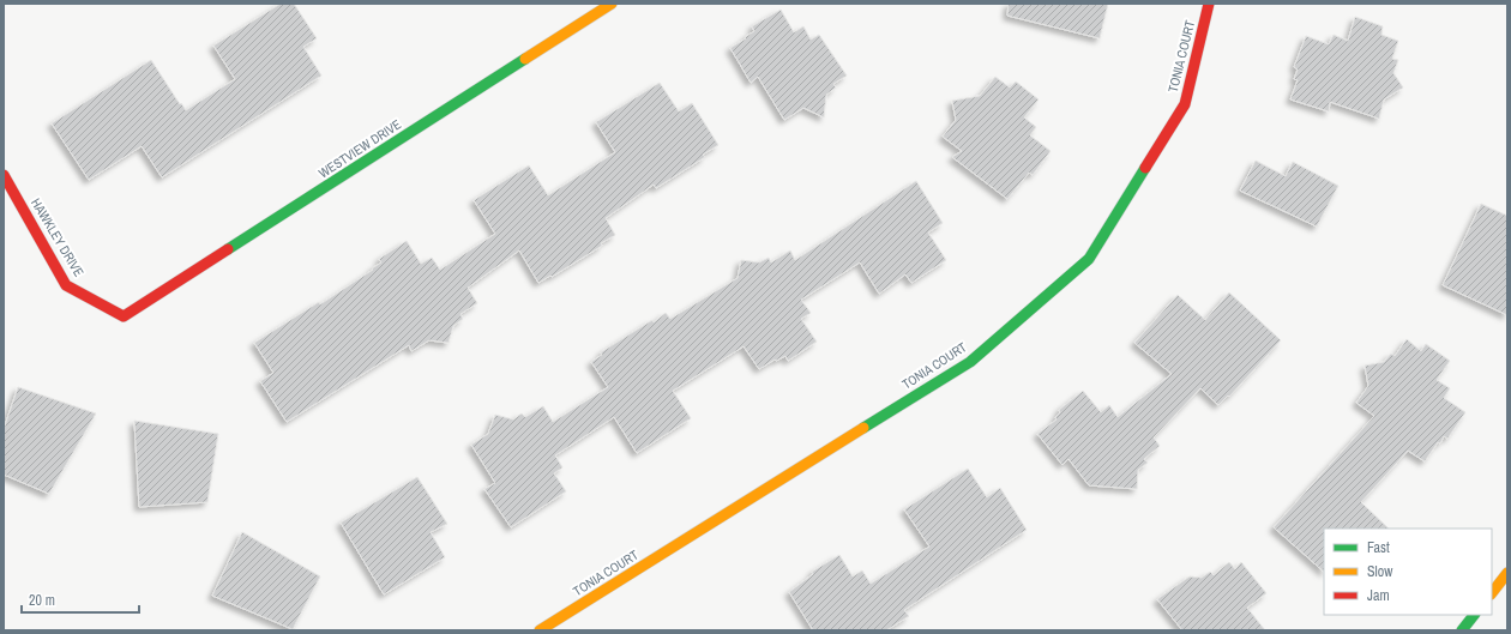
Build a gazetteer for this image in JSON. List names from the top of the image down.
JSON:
{
  "streets": {
    "street": ["TONIA COURT", "WESTVIEW DRIVE", "HAWKLEY DRIVE"]
  },
  "crossings": [
    ["WESTVIEW DRIVE", "HAWKLEY DRIVE"]
  ],
  "legend": ["Fast", "Slow", "Jam"],
  "scale_bar": "20 m"
}
